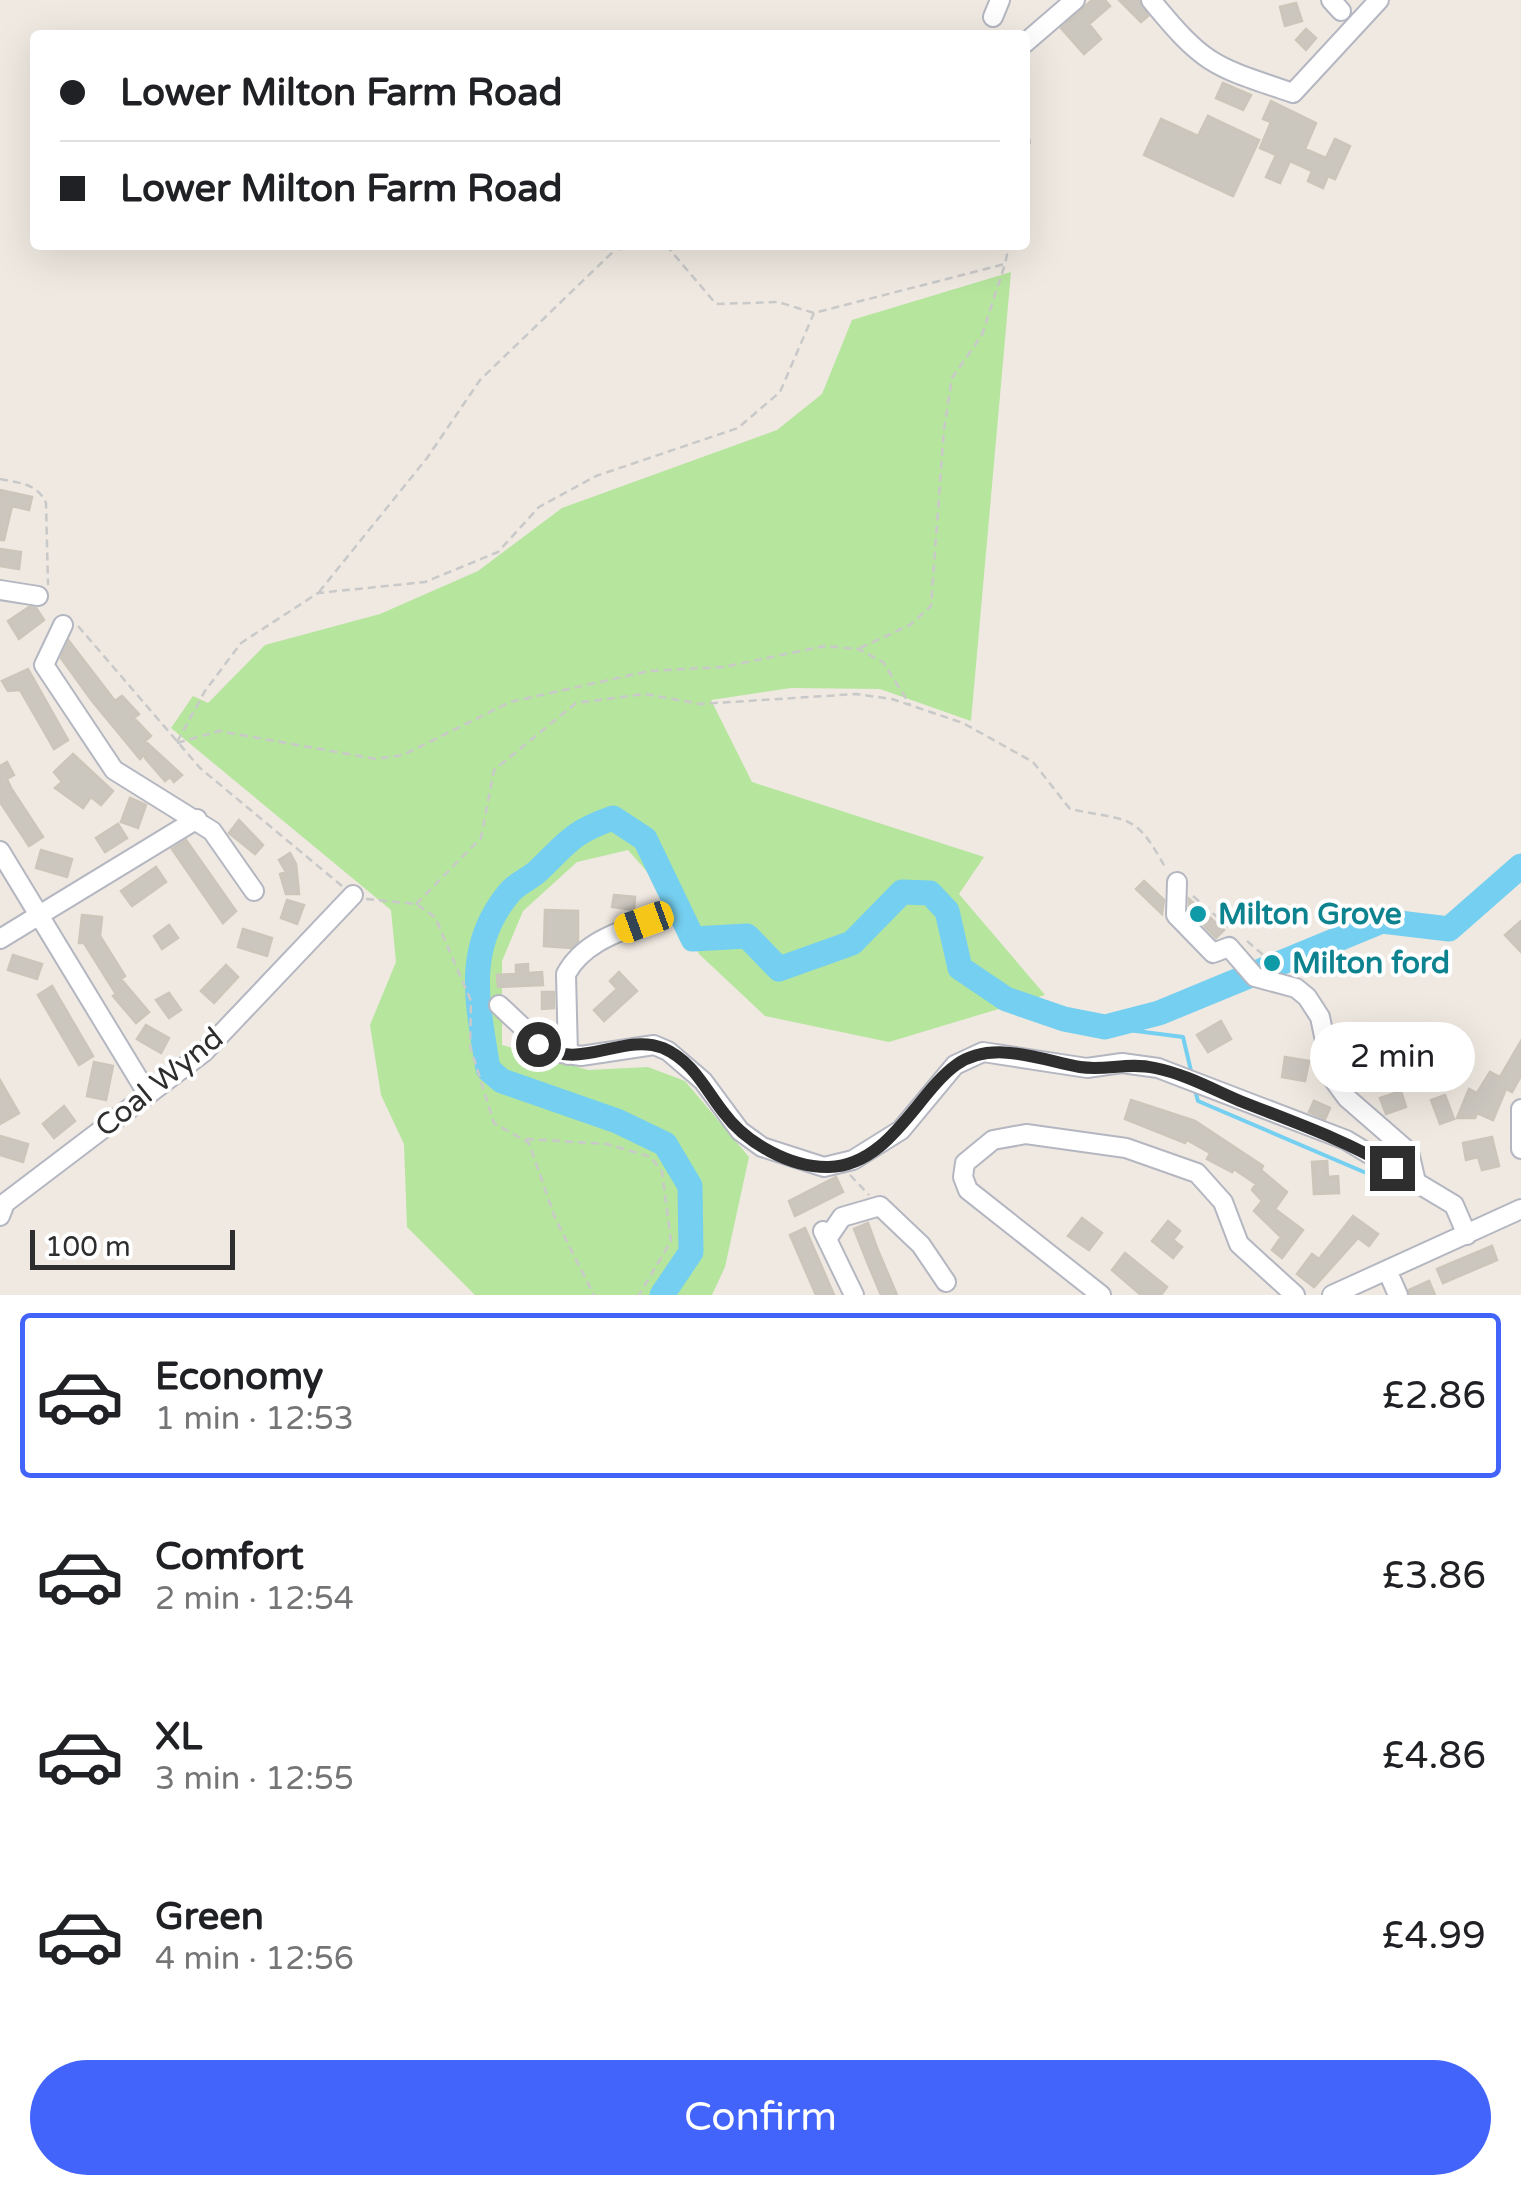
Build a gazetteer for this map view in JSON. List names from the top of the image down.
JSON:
{
  "streets": {
    "street": ["Coal Wynd"]
  },
  "places": ["Milton Grove", "Milton ford"],
  "scale_bar": "100 m",
  "page": {
    "banner": ["Lower Milton Farm Road", "Lower Milton Farm Road"],
    "bubble": "2 min",
    "scale": "100 m",
    "list": [
      {
        "name": "Economy",
        "note": "1 min · 12:53",
        "value": "£2.86"
      },
      {
        "name": "Comfort",
        "note": "2 min · 12:54",
        "value": "£3.86"
      },
      {
        "name": "XL",
        "note": "3 min · 12:55",
        "value": "£4.86"
      },
      {
        "name": "Green",
        "note": "4 min · 12:56",
        "value": "£4.99"
      }
    ],
    "buttons": "Confirm"
  }
}
